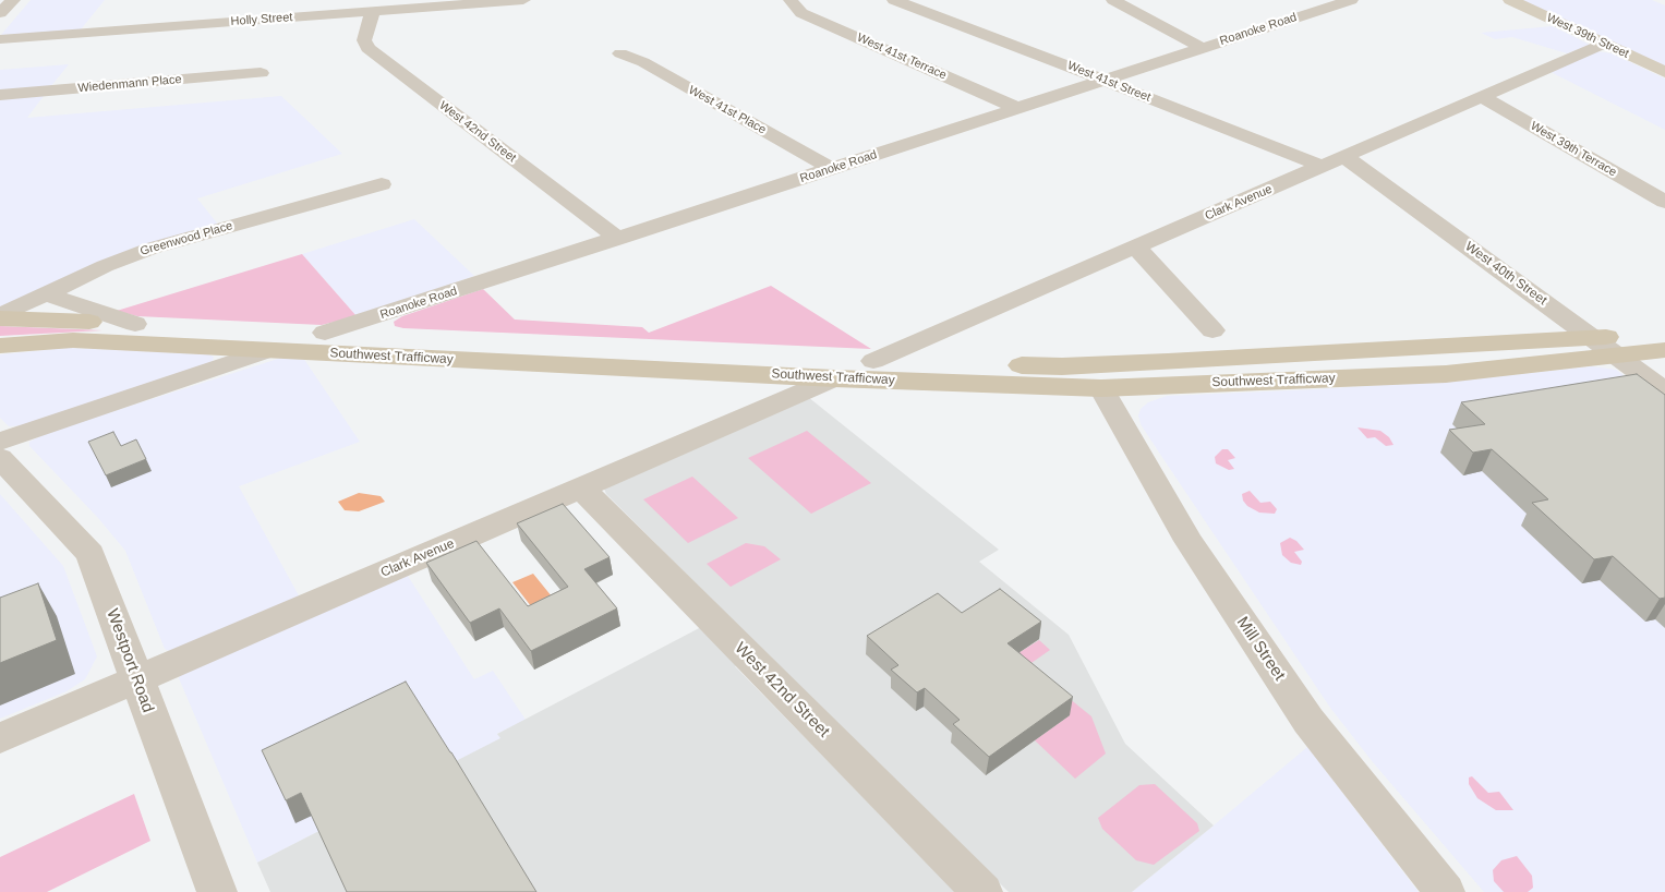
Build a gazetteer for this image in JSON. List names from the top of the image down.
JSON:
{
  "streets": {
    "main road": ["West 39th Street", "Southwest Trafficway"],
    "street": [
      "Holly Street",
      "Roanoke Road",
      "West 41st Terrace",
      "West 41st Street",
      "Wiedenmann Place",
      "West 41st Place",
      "West 42nd Street",
      "West 39th Terrace",
      "Clark Avenue",
      "Greenwood Place",
      "West 40th Street",
      "Mill Street",
      "Westport Road"
    ]
  },
  "crossings": [
    ["Holly Street", "West 42nd Street"],
    ["Roanoke Road", "West 41st Terrace"],
    ["Roanoke Road", "West 41st Street"],
    ["Roanoke Road", "West 41st Place"],
    ["Roanoke Road", "West 42nd Street"],
    ["Roanoke Road", "Southwest Trafficway"],
    ["West 39th Street", "Clark Avenue"],
    ["West 41st Street", "Clark Avenue"],
    ["West 42nd Street", "Clark Avenue"],
    ["West 39th Terrace", "Clark Avenue"],
    ["Clark Avenue", "West 40th Street"],
    ["Clark Avenue", "Southwest Trafficway"],
    ["Clark Avenue", "Westport Road"],
    ["Greenwood Place", "Southwest Trafficway"],
    ["West 40th Street", "Southwest Trafficway"],
    ["Southwest Trafficway", "Mill Street"]
  ]
}
